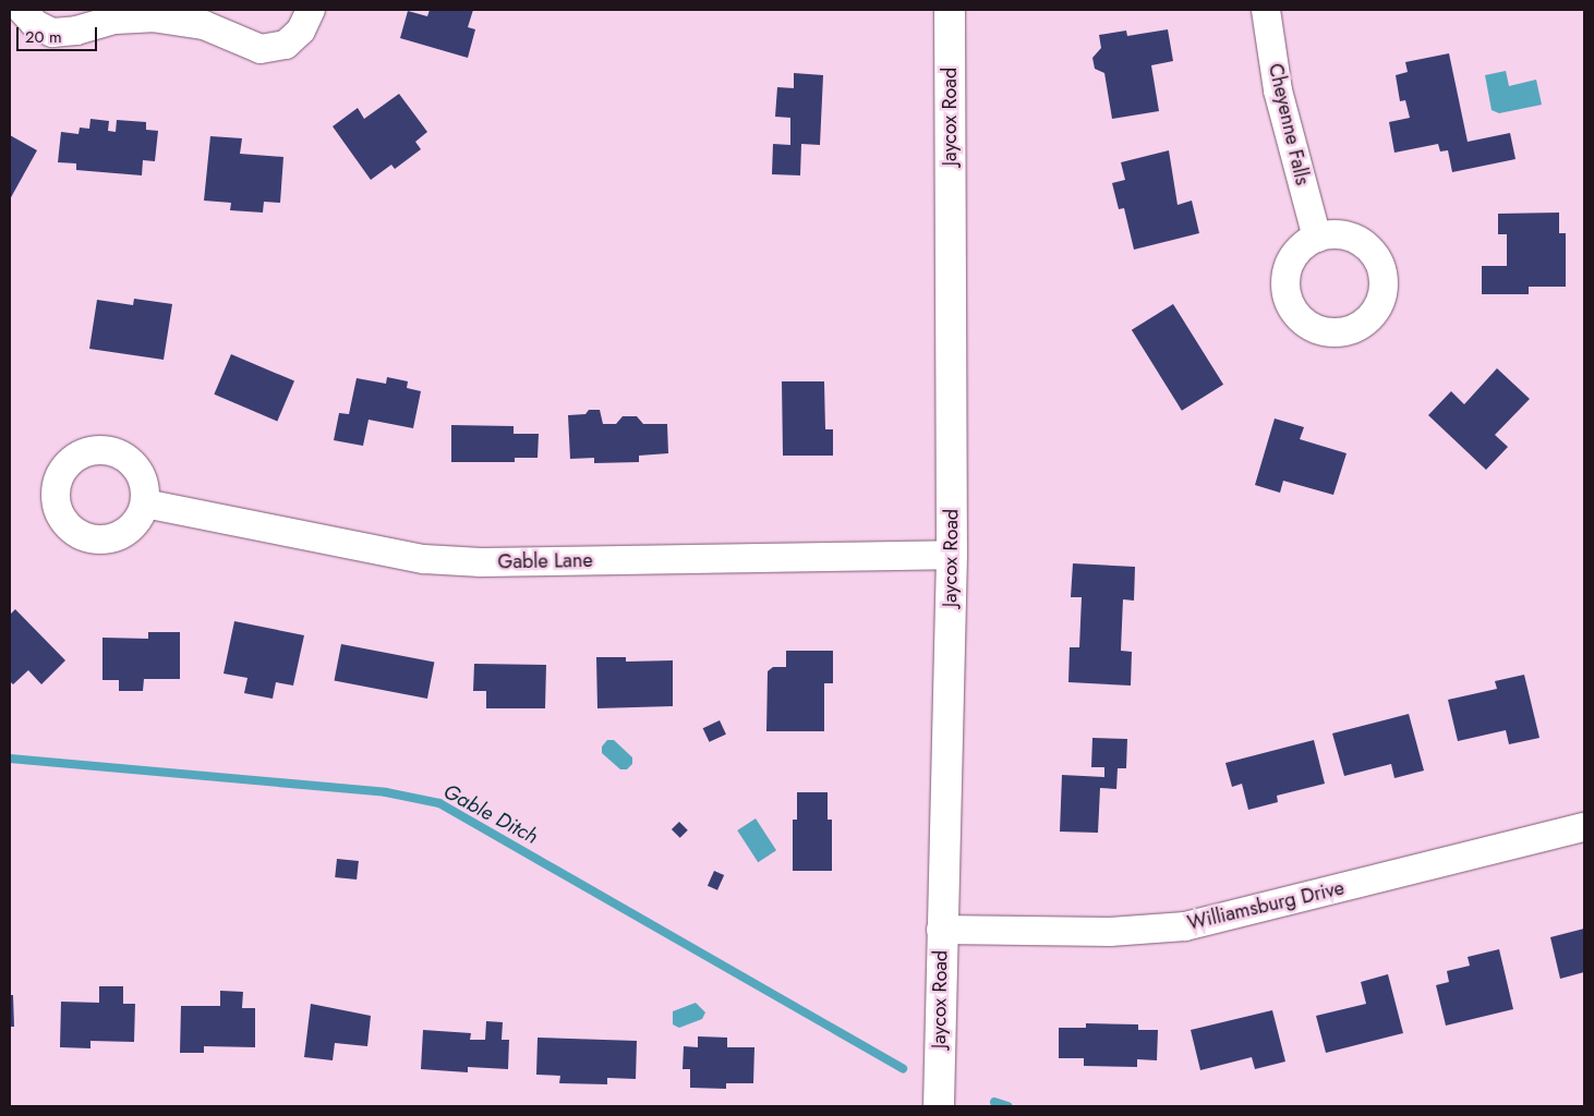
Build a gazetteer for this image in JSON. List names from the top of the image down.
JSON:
{
  "streets": {
    "street": [
      "Jaycox Road",
      "Cheyenne Falls",
      "Gable Lane",
      "Williamsburg Drive"
    ]
  },
  "crossings": [
    ["Jaycox Road", "Gable Lane"],
    ["Jaycox Road", "Williamsburg Drive"]
  ],
  "water": ["Gable Ditch"],
  "scale_bar": "20 m"
}
